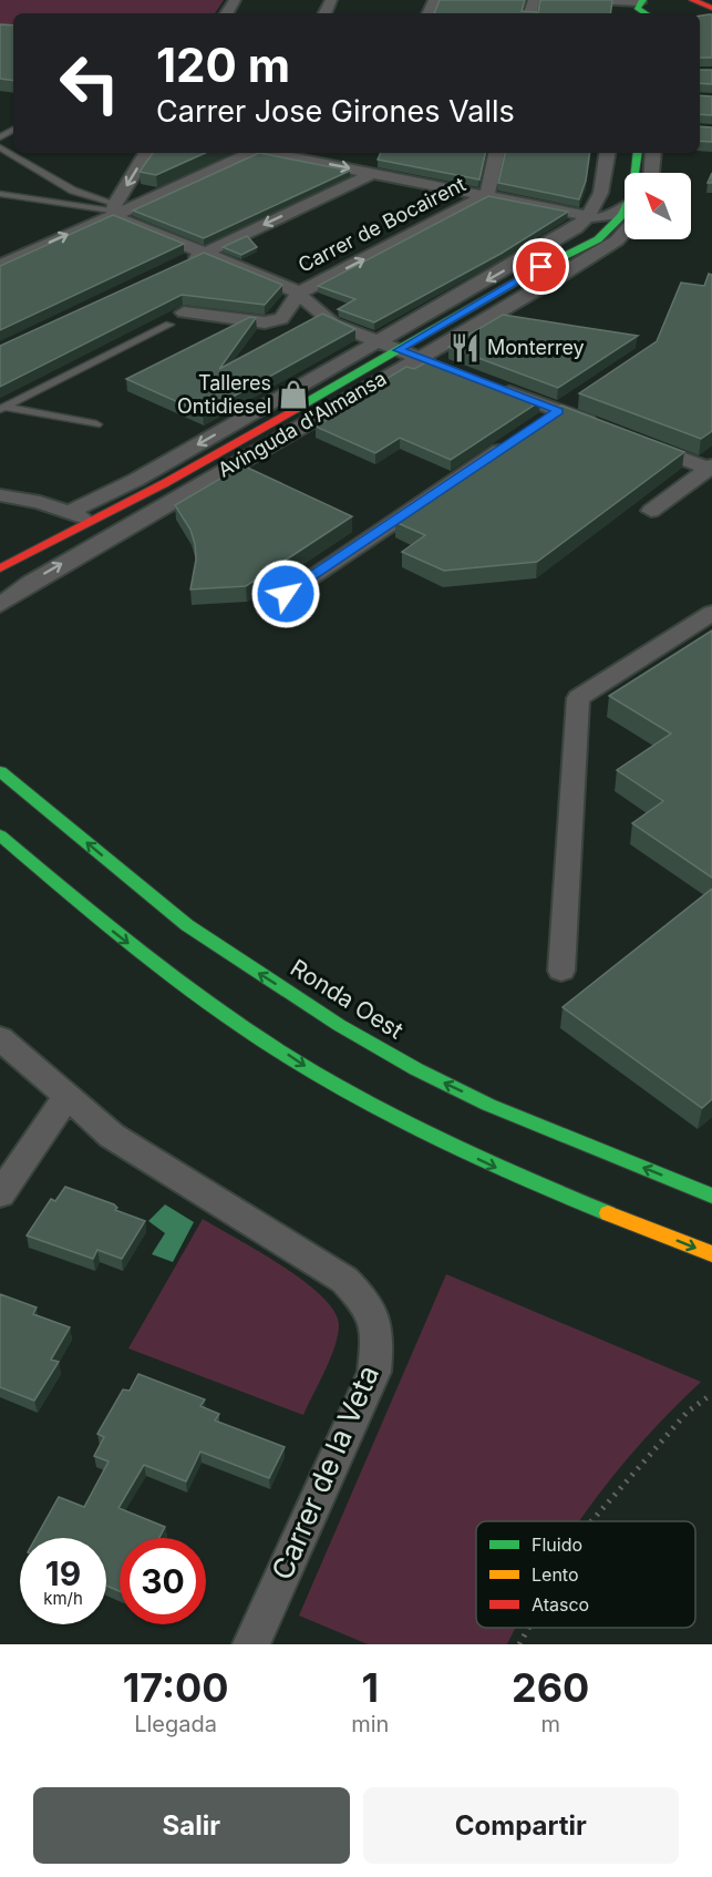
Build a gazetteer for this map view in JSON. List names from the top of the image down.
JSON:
{
  "streets": {
    "street": [
      "Carrer de Bocairent",
      "Avinguda d'Almansa",
      "Ronda Oest",
      "Carrer de la Veta"
    ]
  },
  "places": {
    "restaurant": ["Monterrey"],
    "shop": ["Talleres Ontidiesel"]
  },
  "legend": ["Fluido", "Lento", "Atasco"],
  "north": "top left",
  "page": {
    "turn": ["120 m", "Carrer Jose Girones Valls"],
    "speed": "19 km/h",
    "limit": "30",
    "eta": [
      "17:00",
      "Llegada",
      "1",
      "min",
      "260",
      "m"
    ],
    "buttons": ["Salir", "Compartir"]
  }
}
